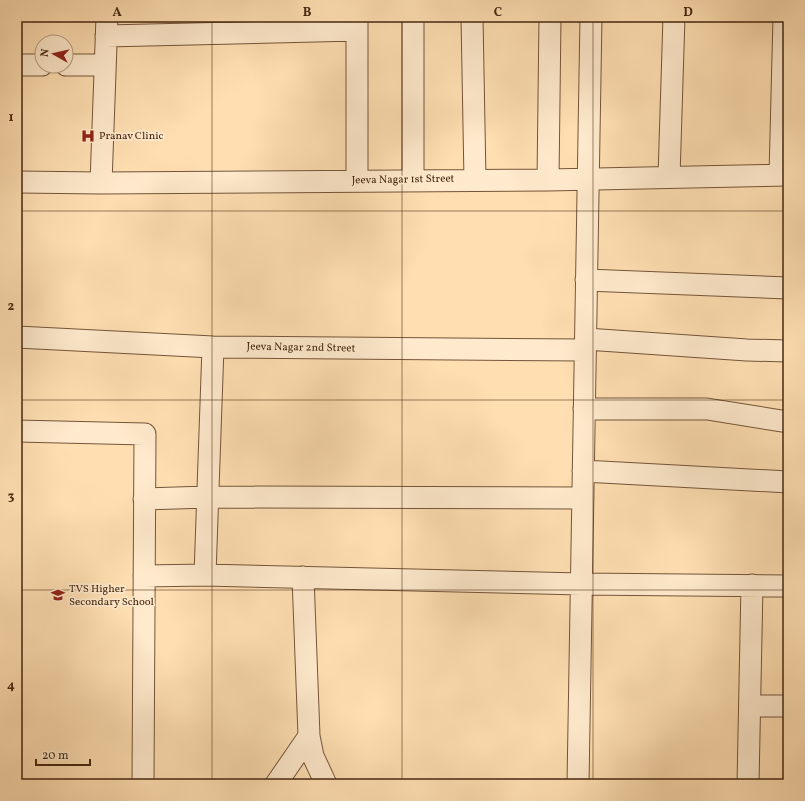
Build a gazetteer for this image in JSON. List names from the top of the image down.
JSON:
{
  "streets": {
    "street": ["Jeeva Nagar 1st Street", "Jeeva Nagar 2nd Street"]
  },
  "places": {
    "hospital": ["Pranav Clinic"],
    "school or university": ["TVS Higher Secondary School"]
  },
  "scale_bar": "20 m",
  "north": "left",
  "grid": {
    "columns": [
      "A",
      "B",
      "C",
      "D"
    ],
    "rows": [
      "1",
      "2",
      "3",
      "4"
    ]
  }
}
